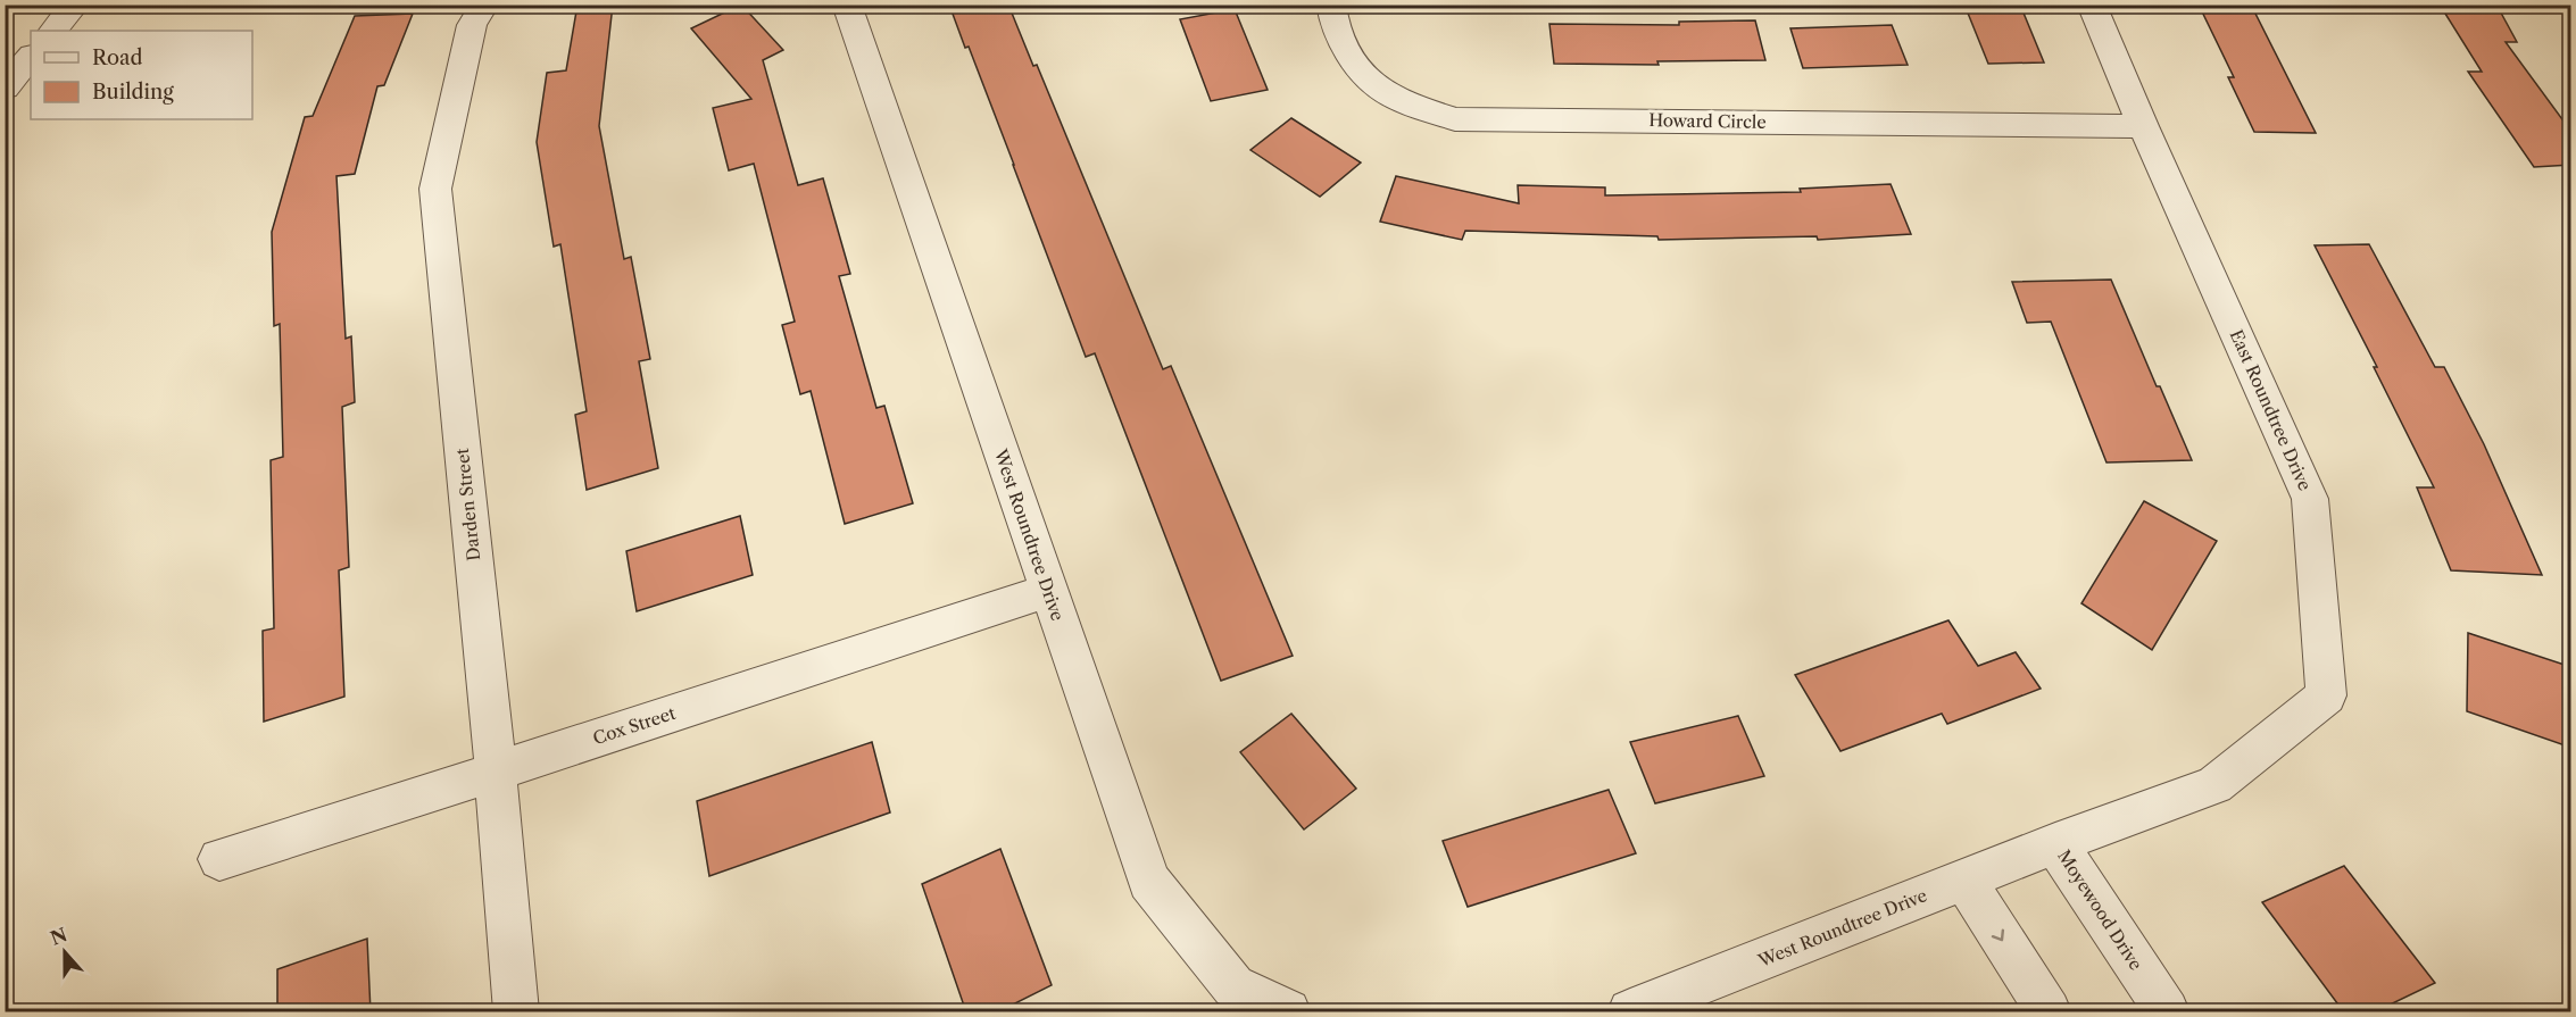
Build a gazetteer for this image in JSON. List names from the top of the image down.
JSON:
{
  "streets": {
    "street": [
      "Howard Circle",
      "East Roundtree Drive",
      "Darden Street",
      "West Roundtree Drive",
      "Cox Street",
      "Moyewood Drive"
    ]
  },
  "crossings": [
    ["Howard Circle", "East Roundtree Drive"],
    ["East Roundtree Drive", "West Roundtree Drive"],
    ["East Roundtree Drive", "Moyewood Drive"],
    ["Darden Street", "Cox Street"],
    ["West Roundtree Drive", "Cox Street"],
    ["West Roundtree Drive", "Moyewood Drive"]
  ],
  "legend": ["Road", "Building"],
  "north": "top"
}
